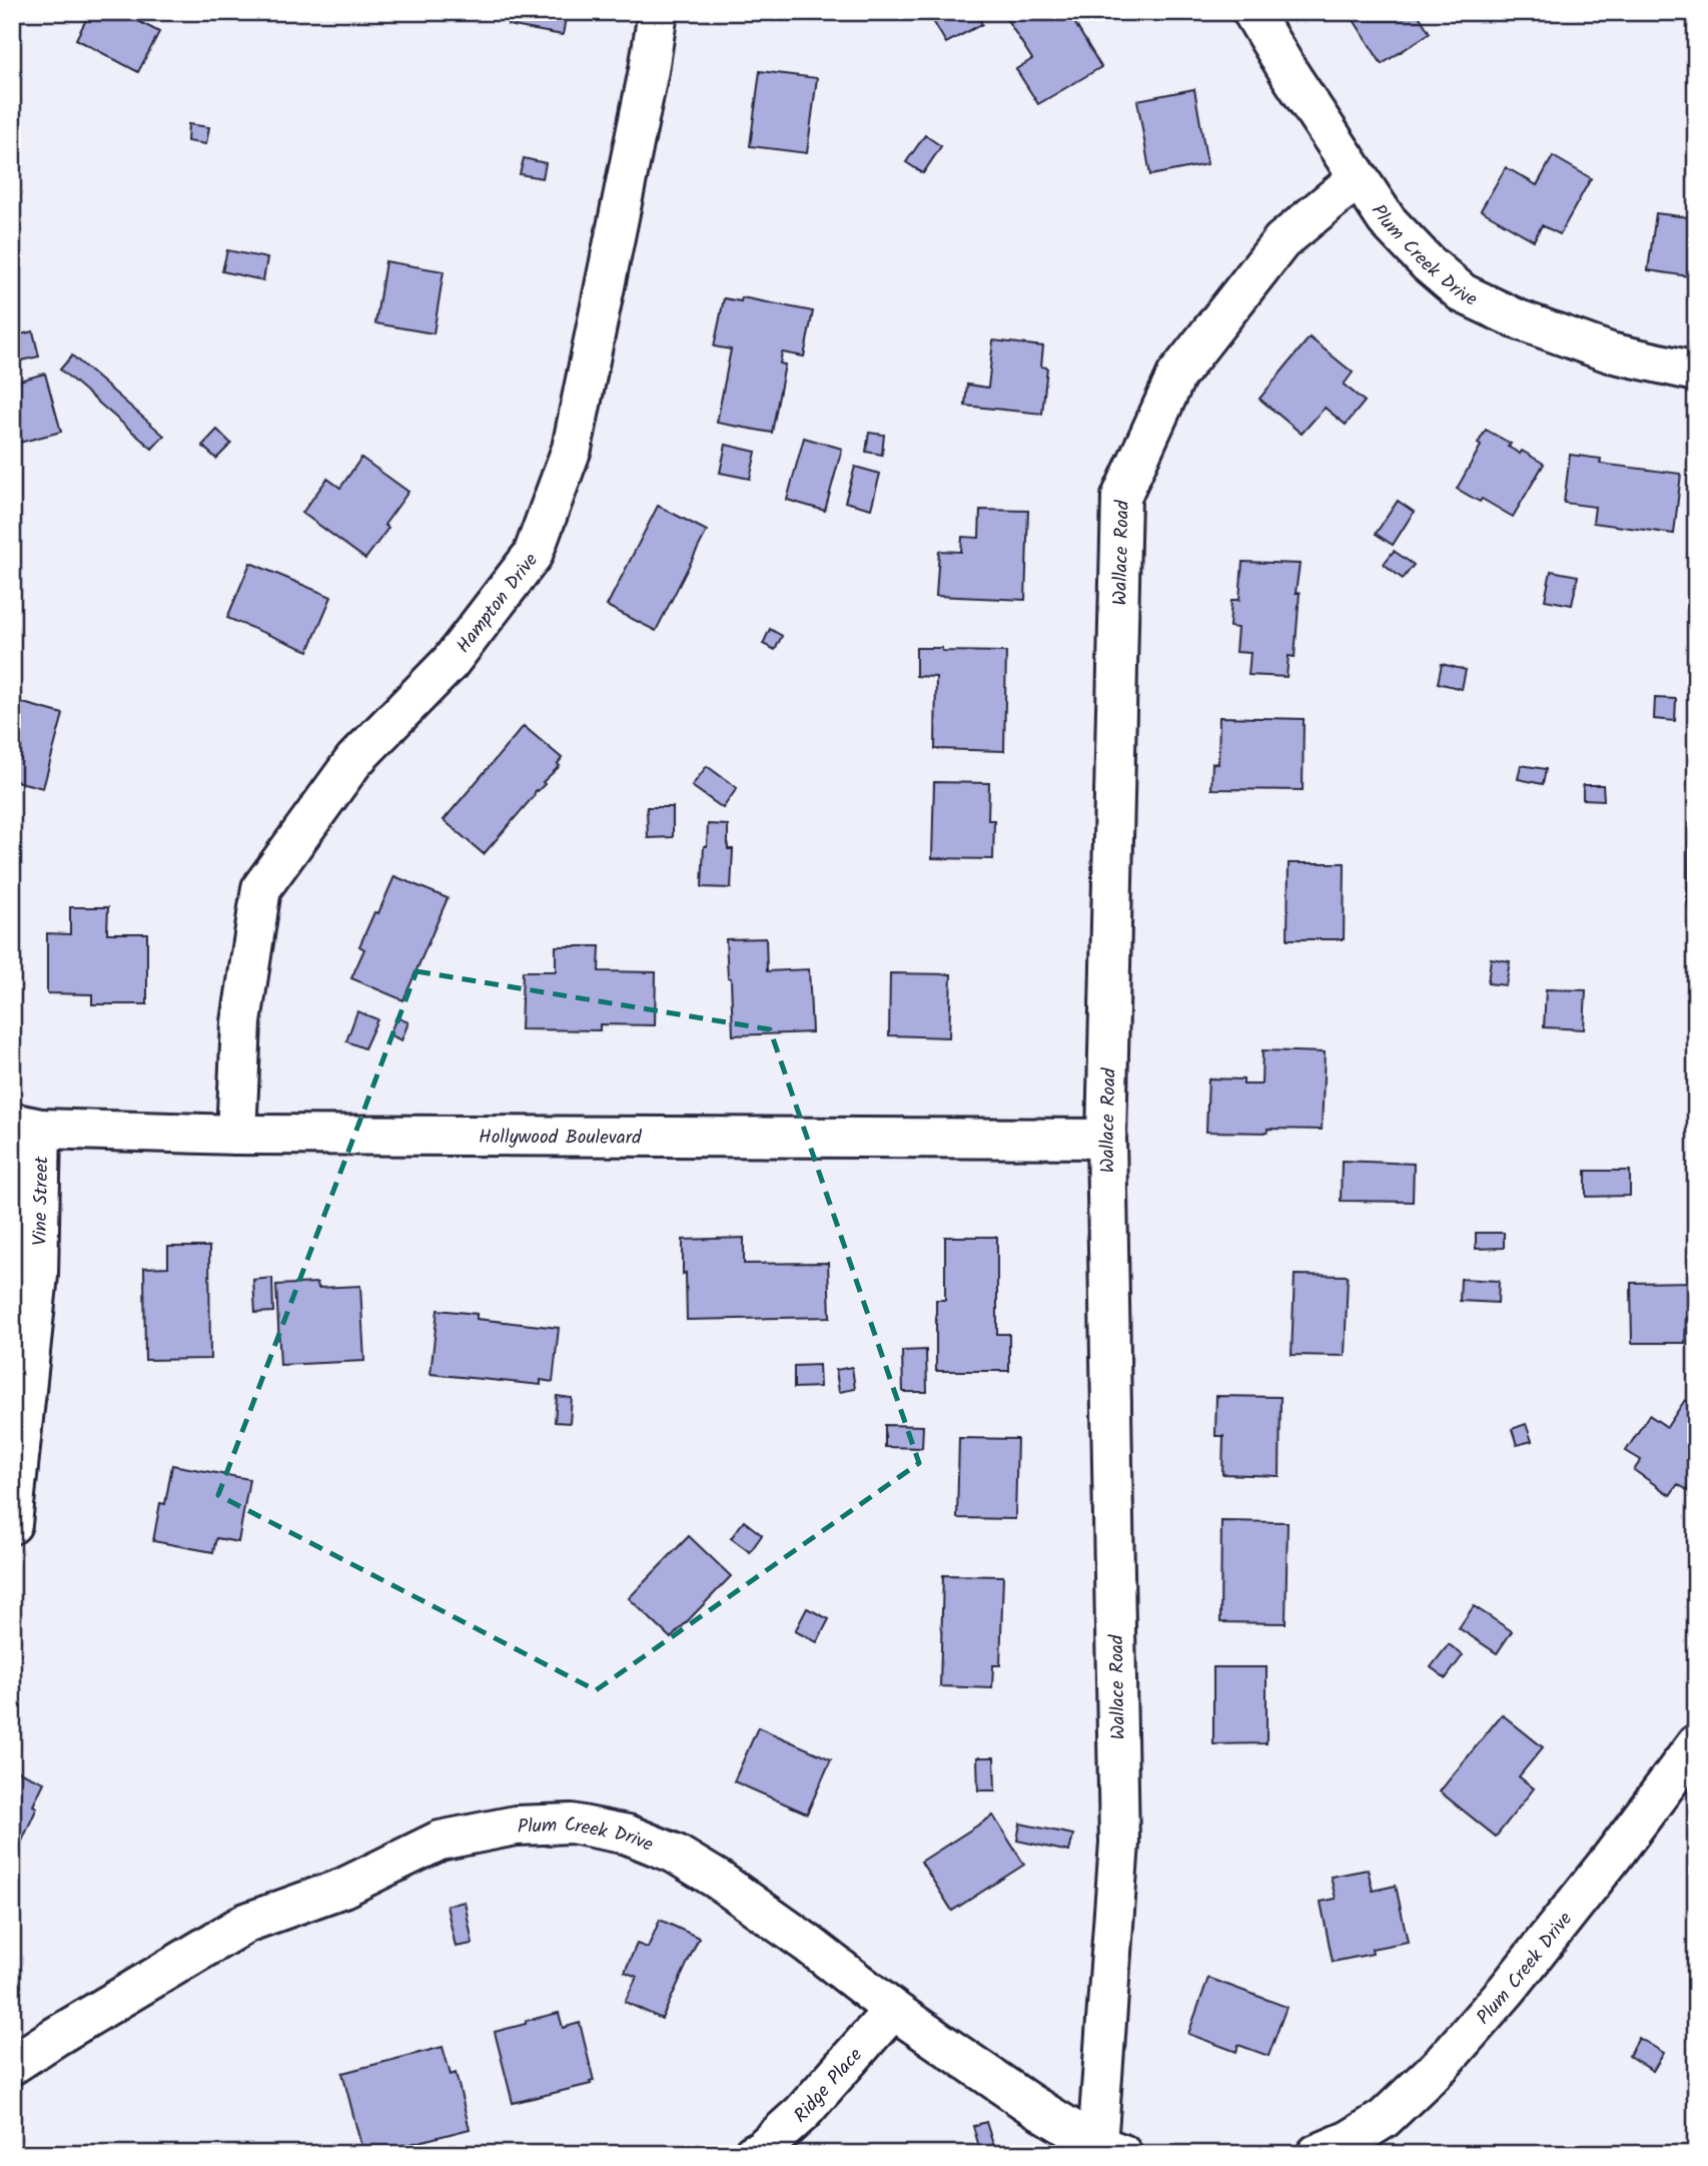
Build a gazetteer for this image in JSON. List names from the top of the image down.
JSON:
{
  "streets": {
    "street": [
      "Plum Creek Drive",
      "Wallace Road",
      "Hampton Drive",
      "Hollywood Boulevard",
      "Vine Street",
      "Ridge Place"
    ]
  },
  "crossings": [
    ["Plum Creek Drive", "Wallace Road"],
    ["Plum Creek Drive", "Ridge Place"],
    ["Wallace Road", "Hollywood Boulevard"],
    ["Hampton Drive", "Hollywood Boulevard"],
    ["Hollywood Boulevard", "Vine Street"]
  ]
}
